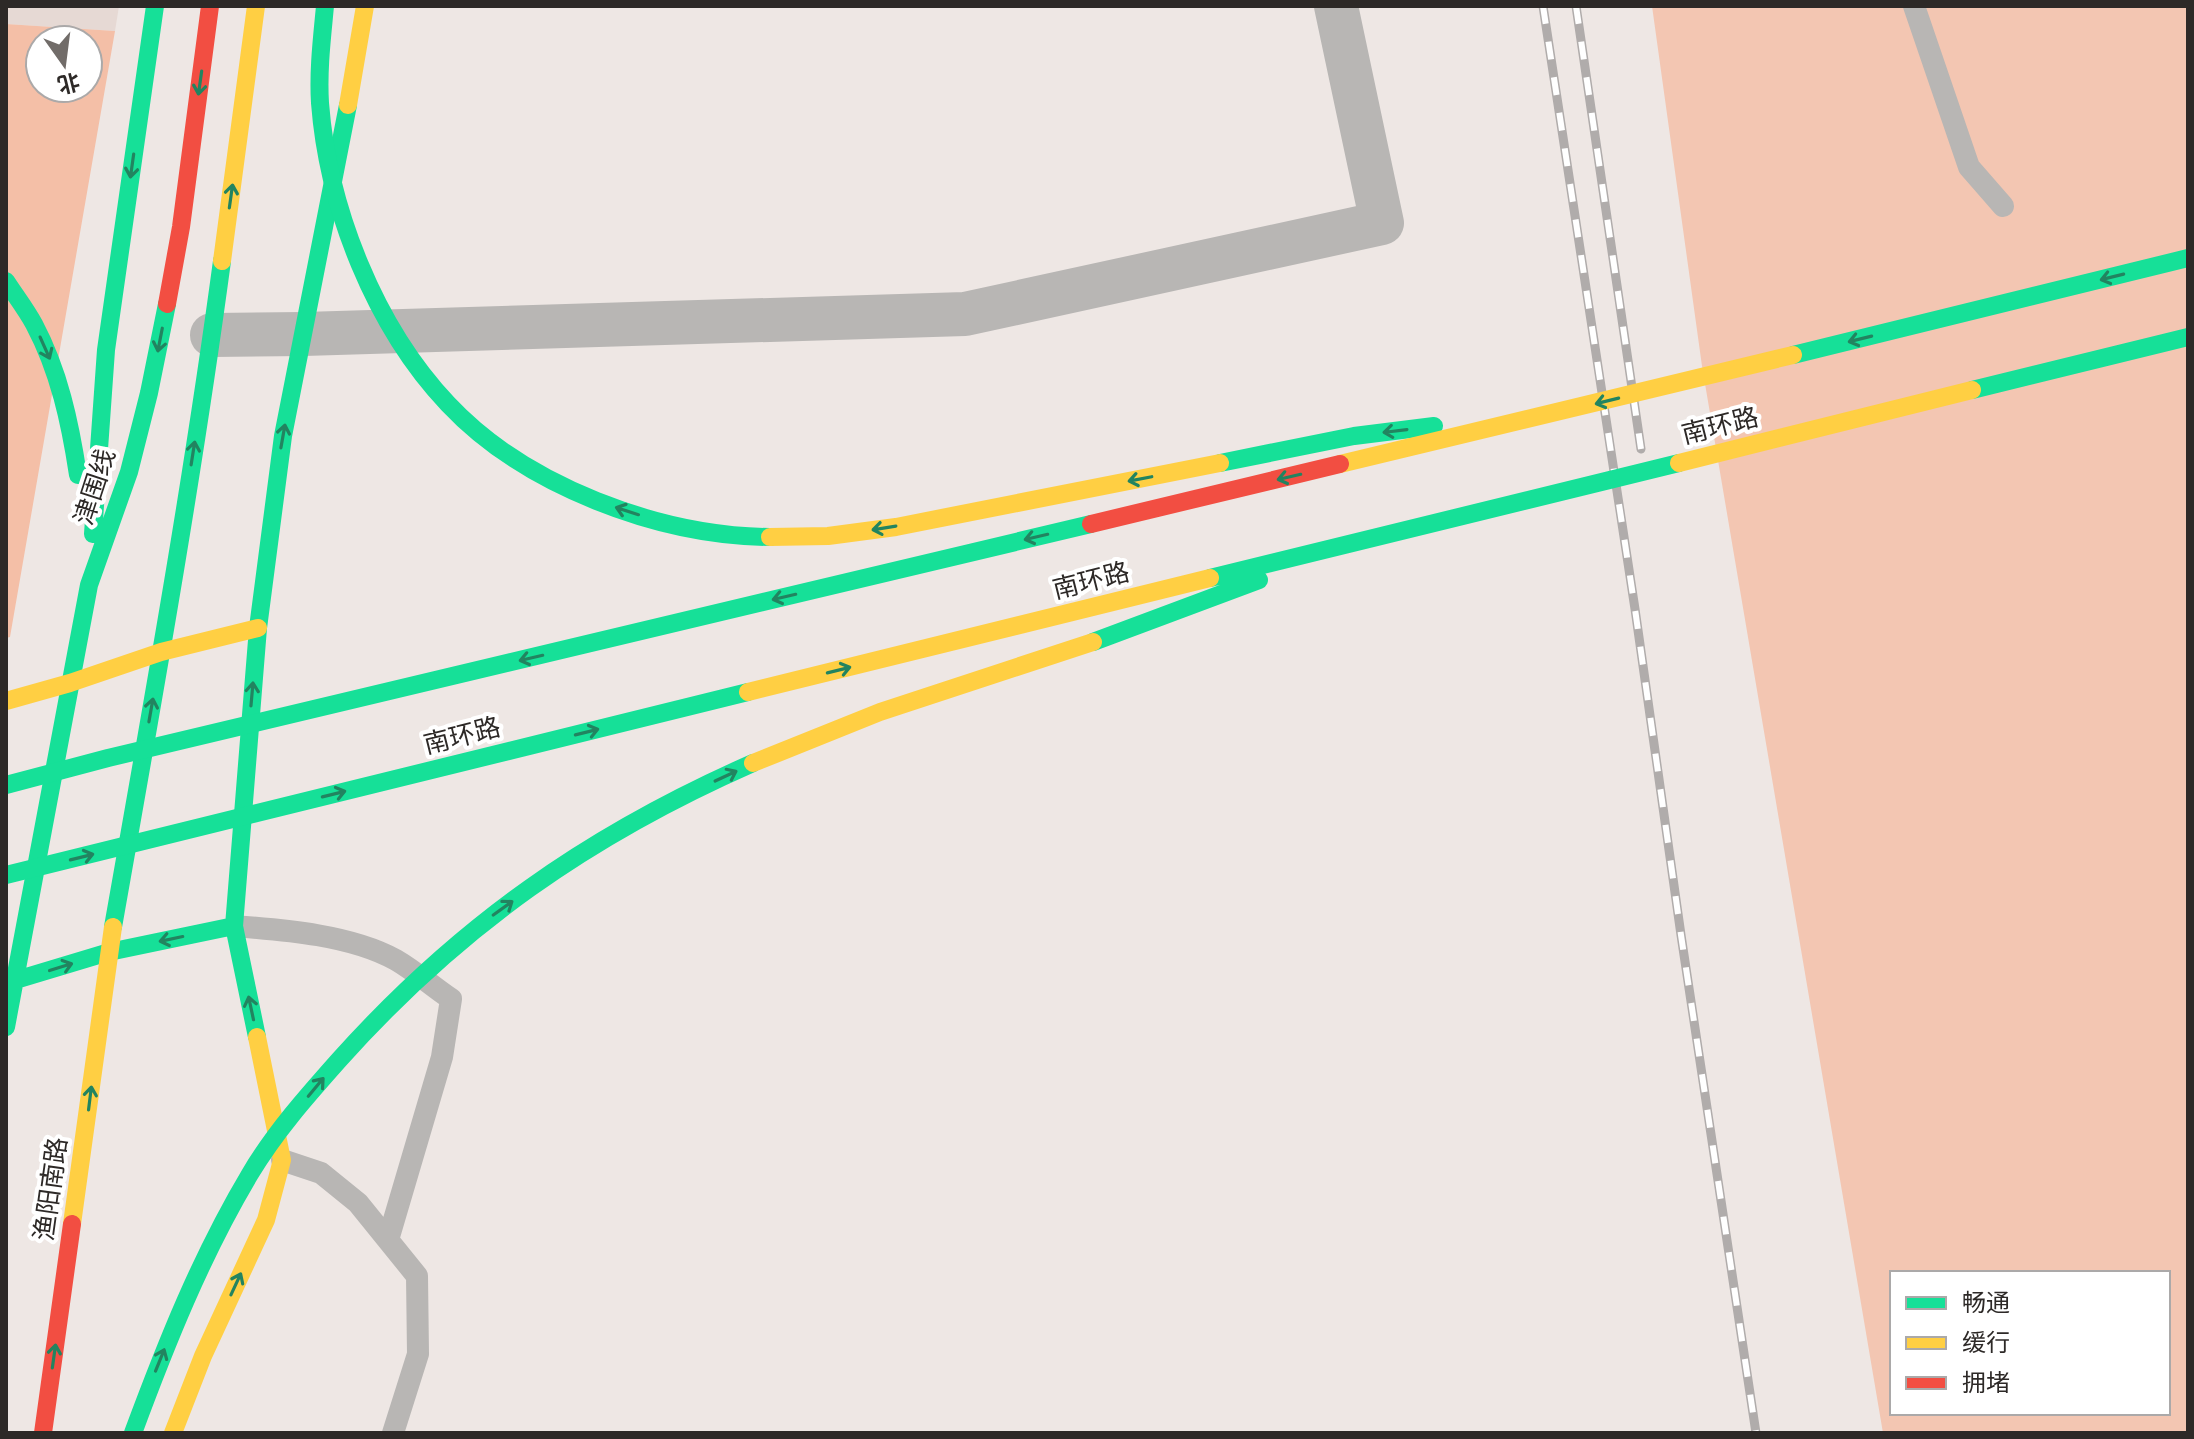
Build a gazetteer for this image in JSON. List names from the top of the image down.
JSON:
{
  "streets": {
    "main road": ["南环路", "津围线", "渔阳南路"]
  },
  "legend": ["畅通", "缓行", "拥堵"],
  "north": "bottom"
}
